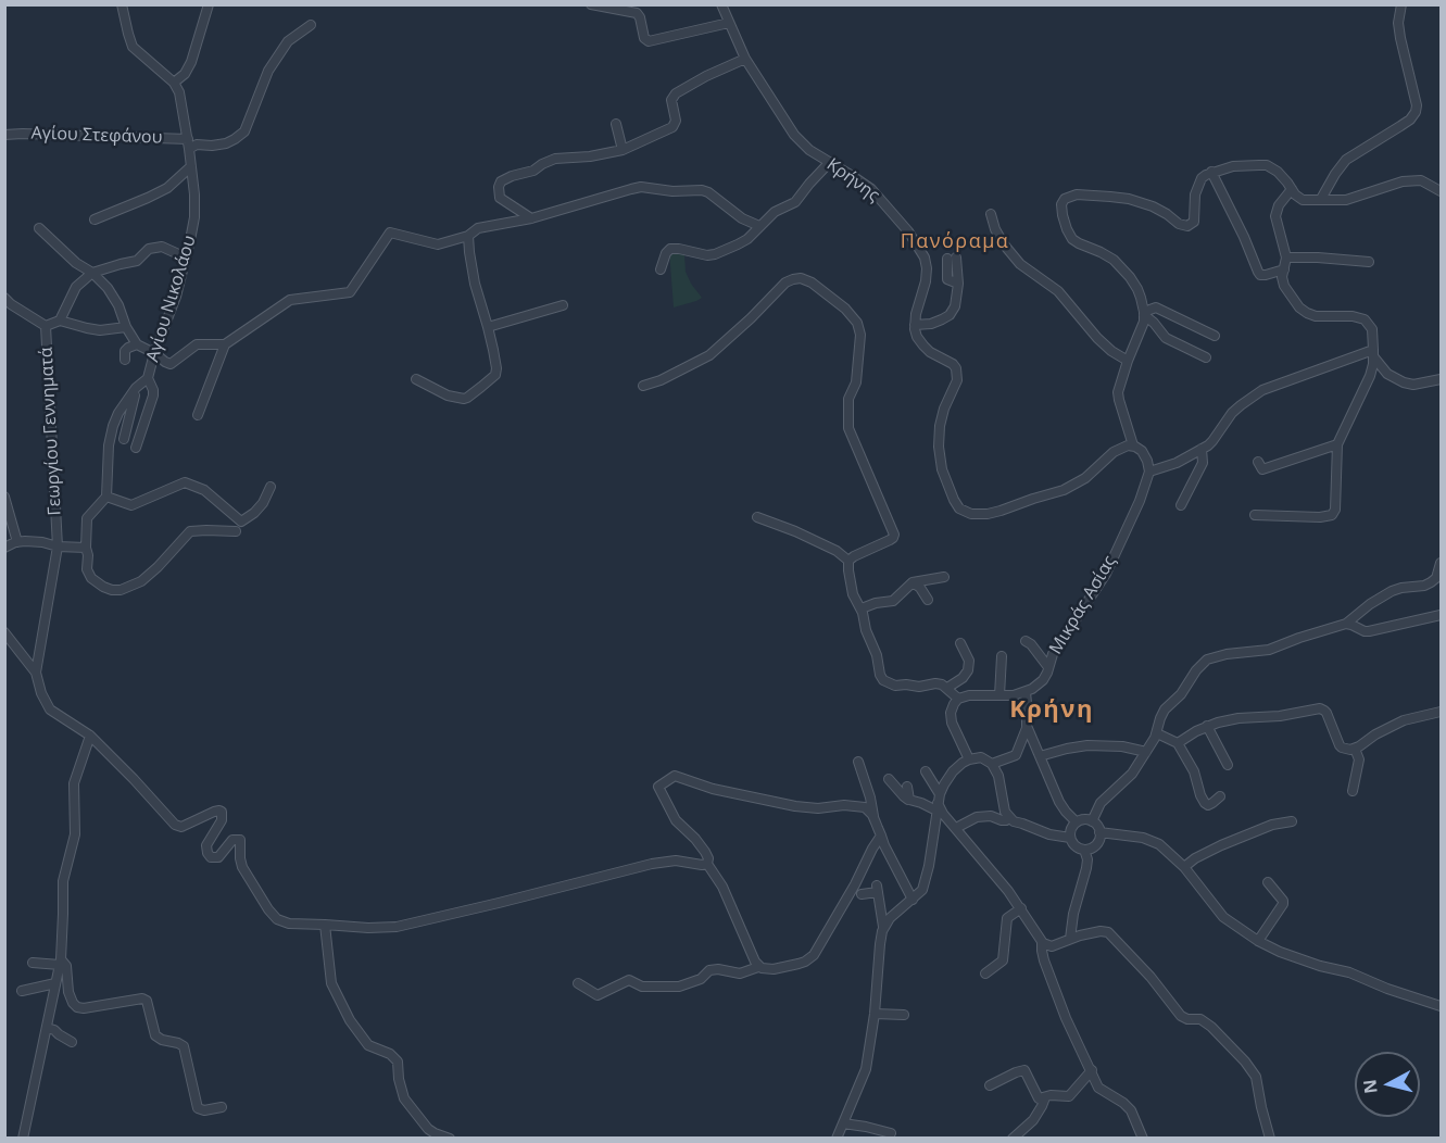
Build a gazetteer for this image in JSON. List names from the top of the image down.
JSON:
{
  "streets": {
    "street": [
      "Αγίου Στεφάνου",
      "Κρήνης",
      "Αγίου Νικολάου",
      "Γεωργίου Γεννηματά",
      "Μικράς Ασίας"
    ]
  },
  "crossings": [
    ["Αγίου Στεφάνου", "Αγίου Νικολάου"]
  ],
  "districts": ["Πανόραμα", "Κρήνη"],
  "north": "left"
}
